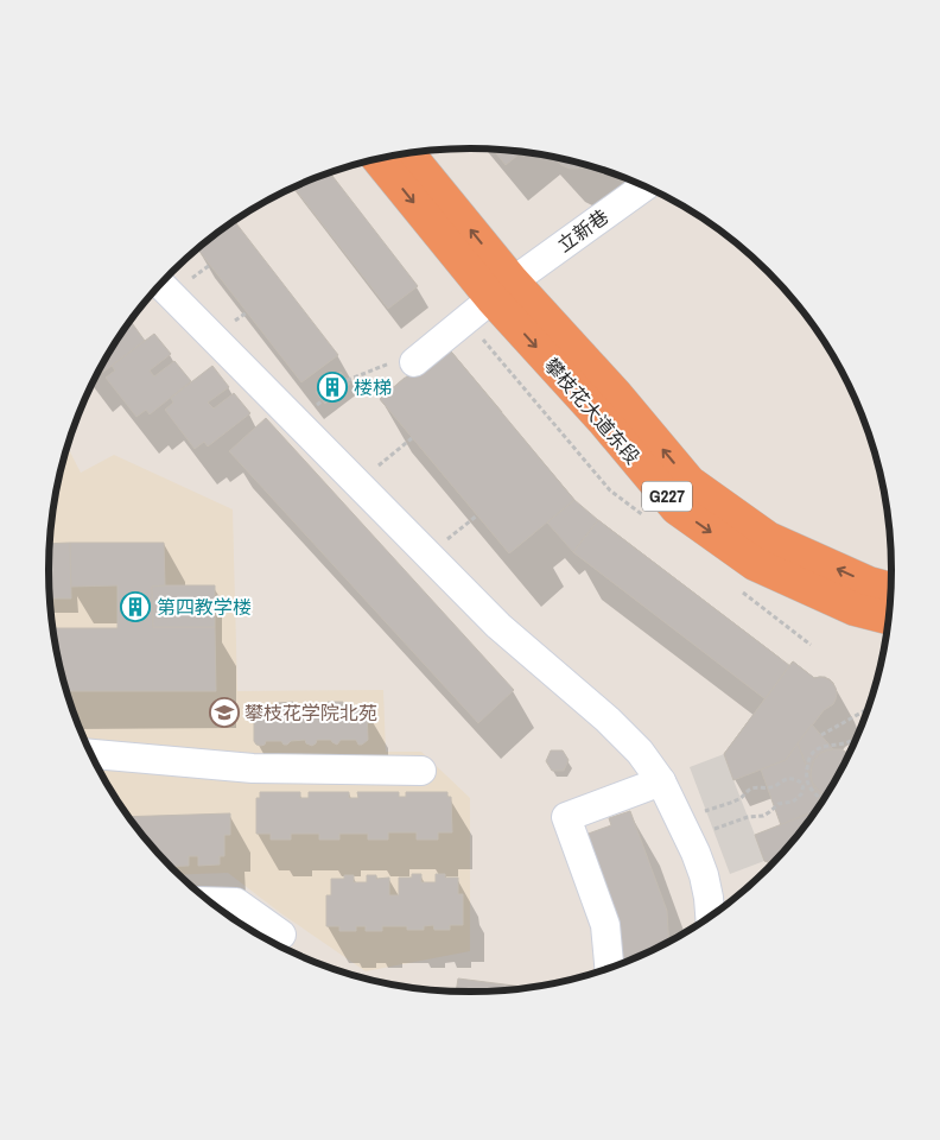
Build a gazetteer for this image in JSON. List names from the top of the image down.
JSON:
{
  "streets": {
    "highway": ["攀枝花大道东段", "G227"],
    "street": ["立新巷"]
  },
  "crossings": [
    ["立新巷", "攀枝花大道东段"]
  ],
  "places": {
    "building": ["楼梯", "第四教学楼"],
    "school or university": ["攀枝花学院北苑"]
  }
}
